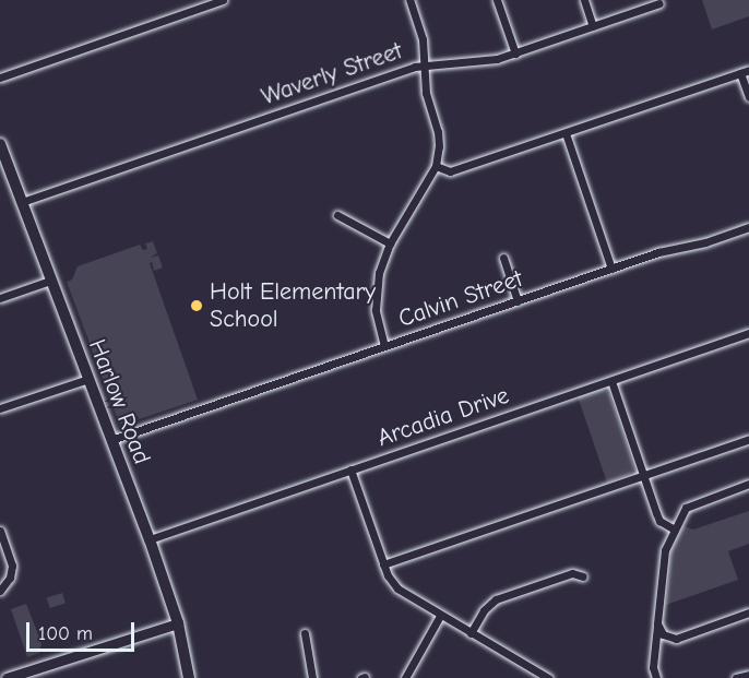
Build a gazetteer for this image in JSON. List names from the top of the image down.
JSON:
{
  "streets": {
    "main road": ["Harlow Road"],
    "street": ["Waverly Street", "Calvin Street", "Arcadia Drive"]
  },
  "crossings": [
    ["Waverly Street", "Harlow Road"],
    ["Calvin Street", "Harlow Road"],
    ["Harlow Road", "Arcadia Drive"]
  ],
  "places": ["Holt Elementary School"],
  "scale_bar": "100 m"
}
